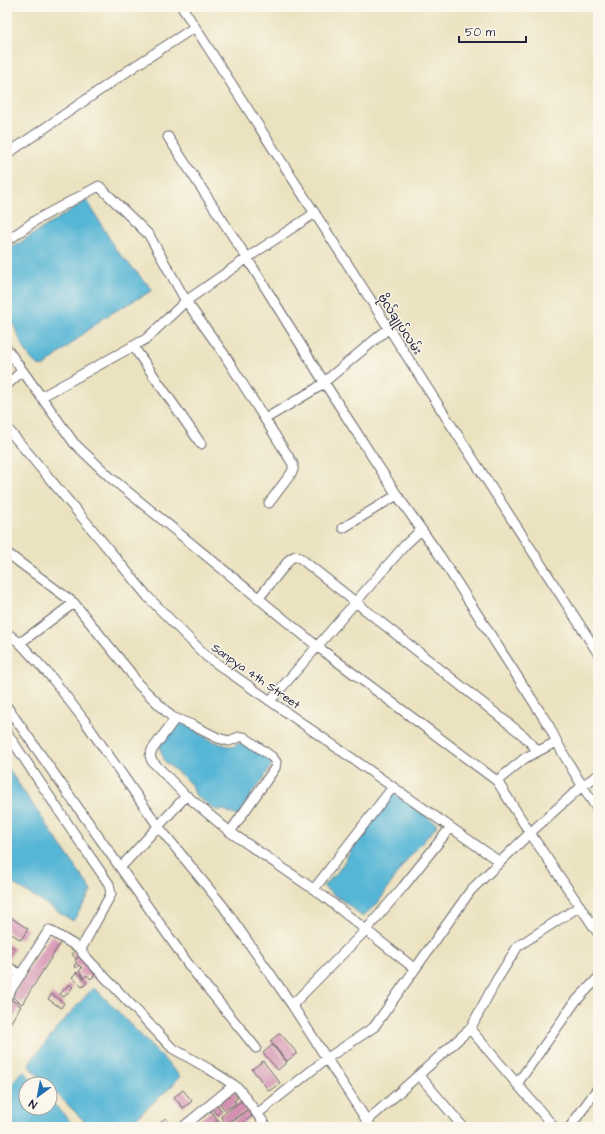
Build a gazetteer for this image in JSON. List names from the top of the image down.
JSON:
{
  "streets": {
    "street": ["ဗိုလ်ချုပ်လမ်း", "Sanpya 4th Street"]
  },
  "scale_bar": "50 m",
  "north": "bottom left"
}
